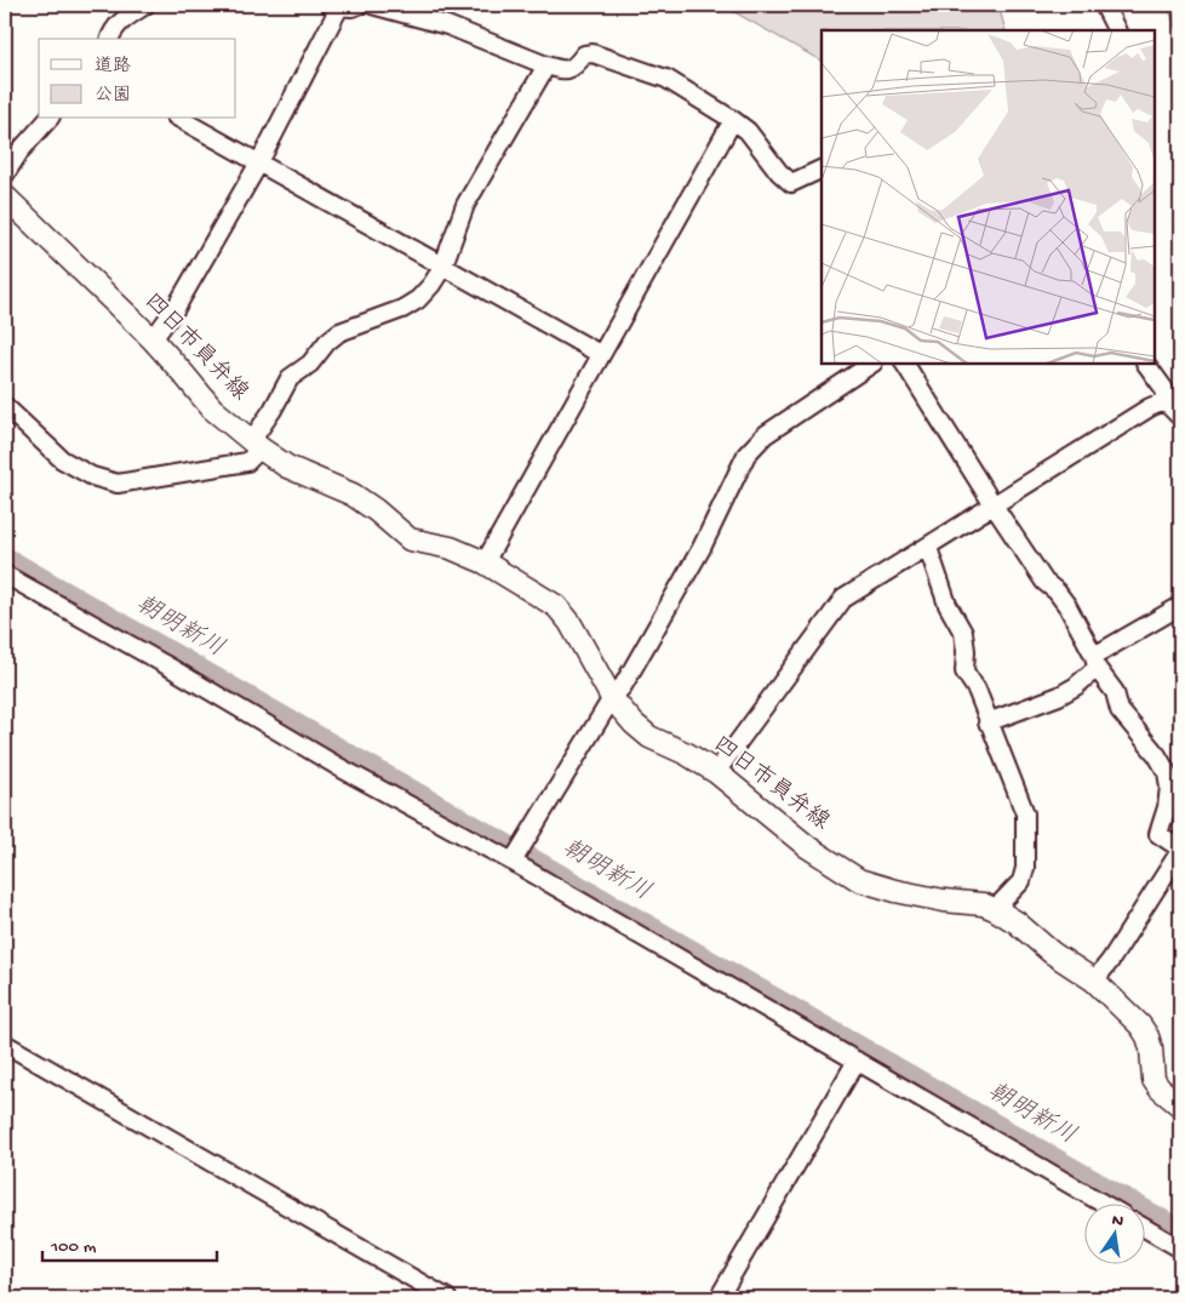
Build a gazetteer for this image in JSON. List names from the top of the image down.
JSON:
{
  "streets": {
    "main road": ["四日市員弁線"]
  },
  "water": ["朝明新川"],
  "legend": ["道路", "公園"],
  "scale_bar": "100 m",
  "north": "top"
}
